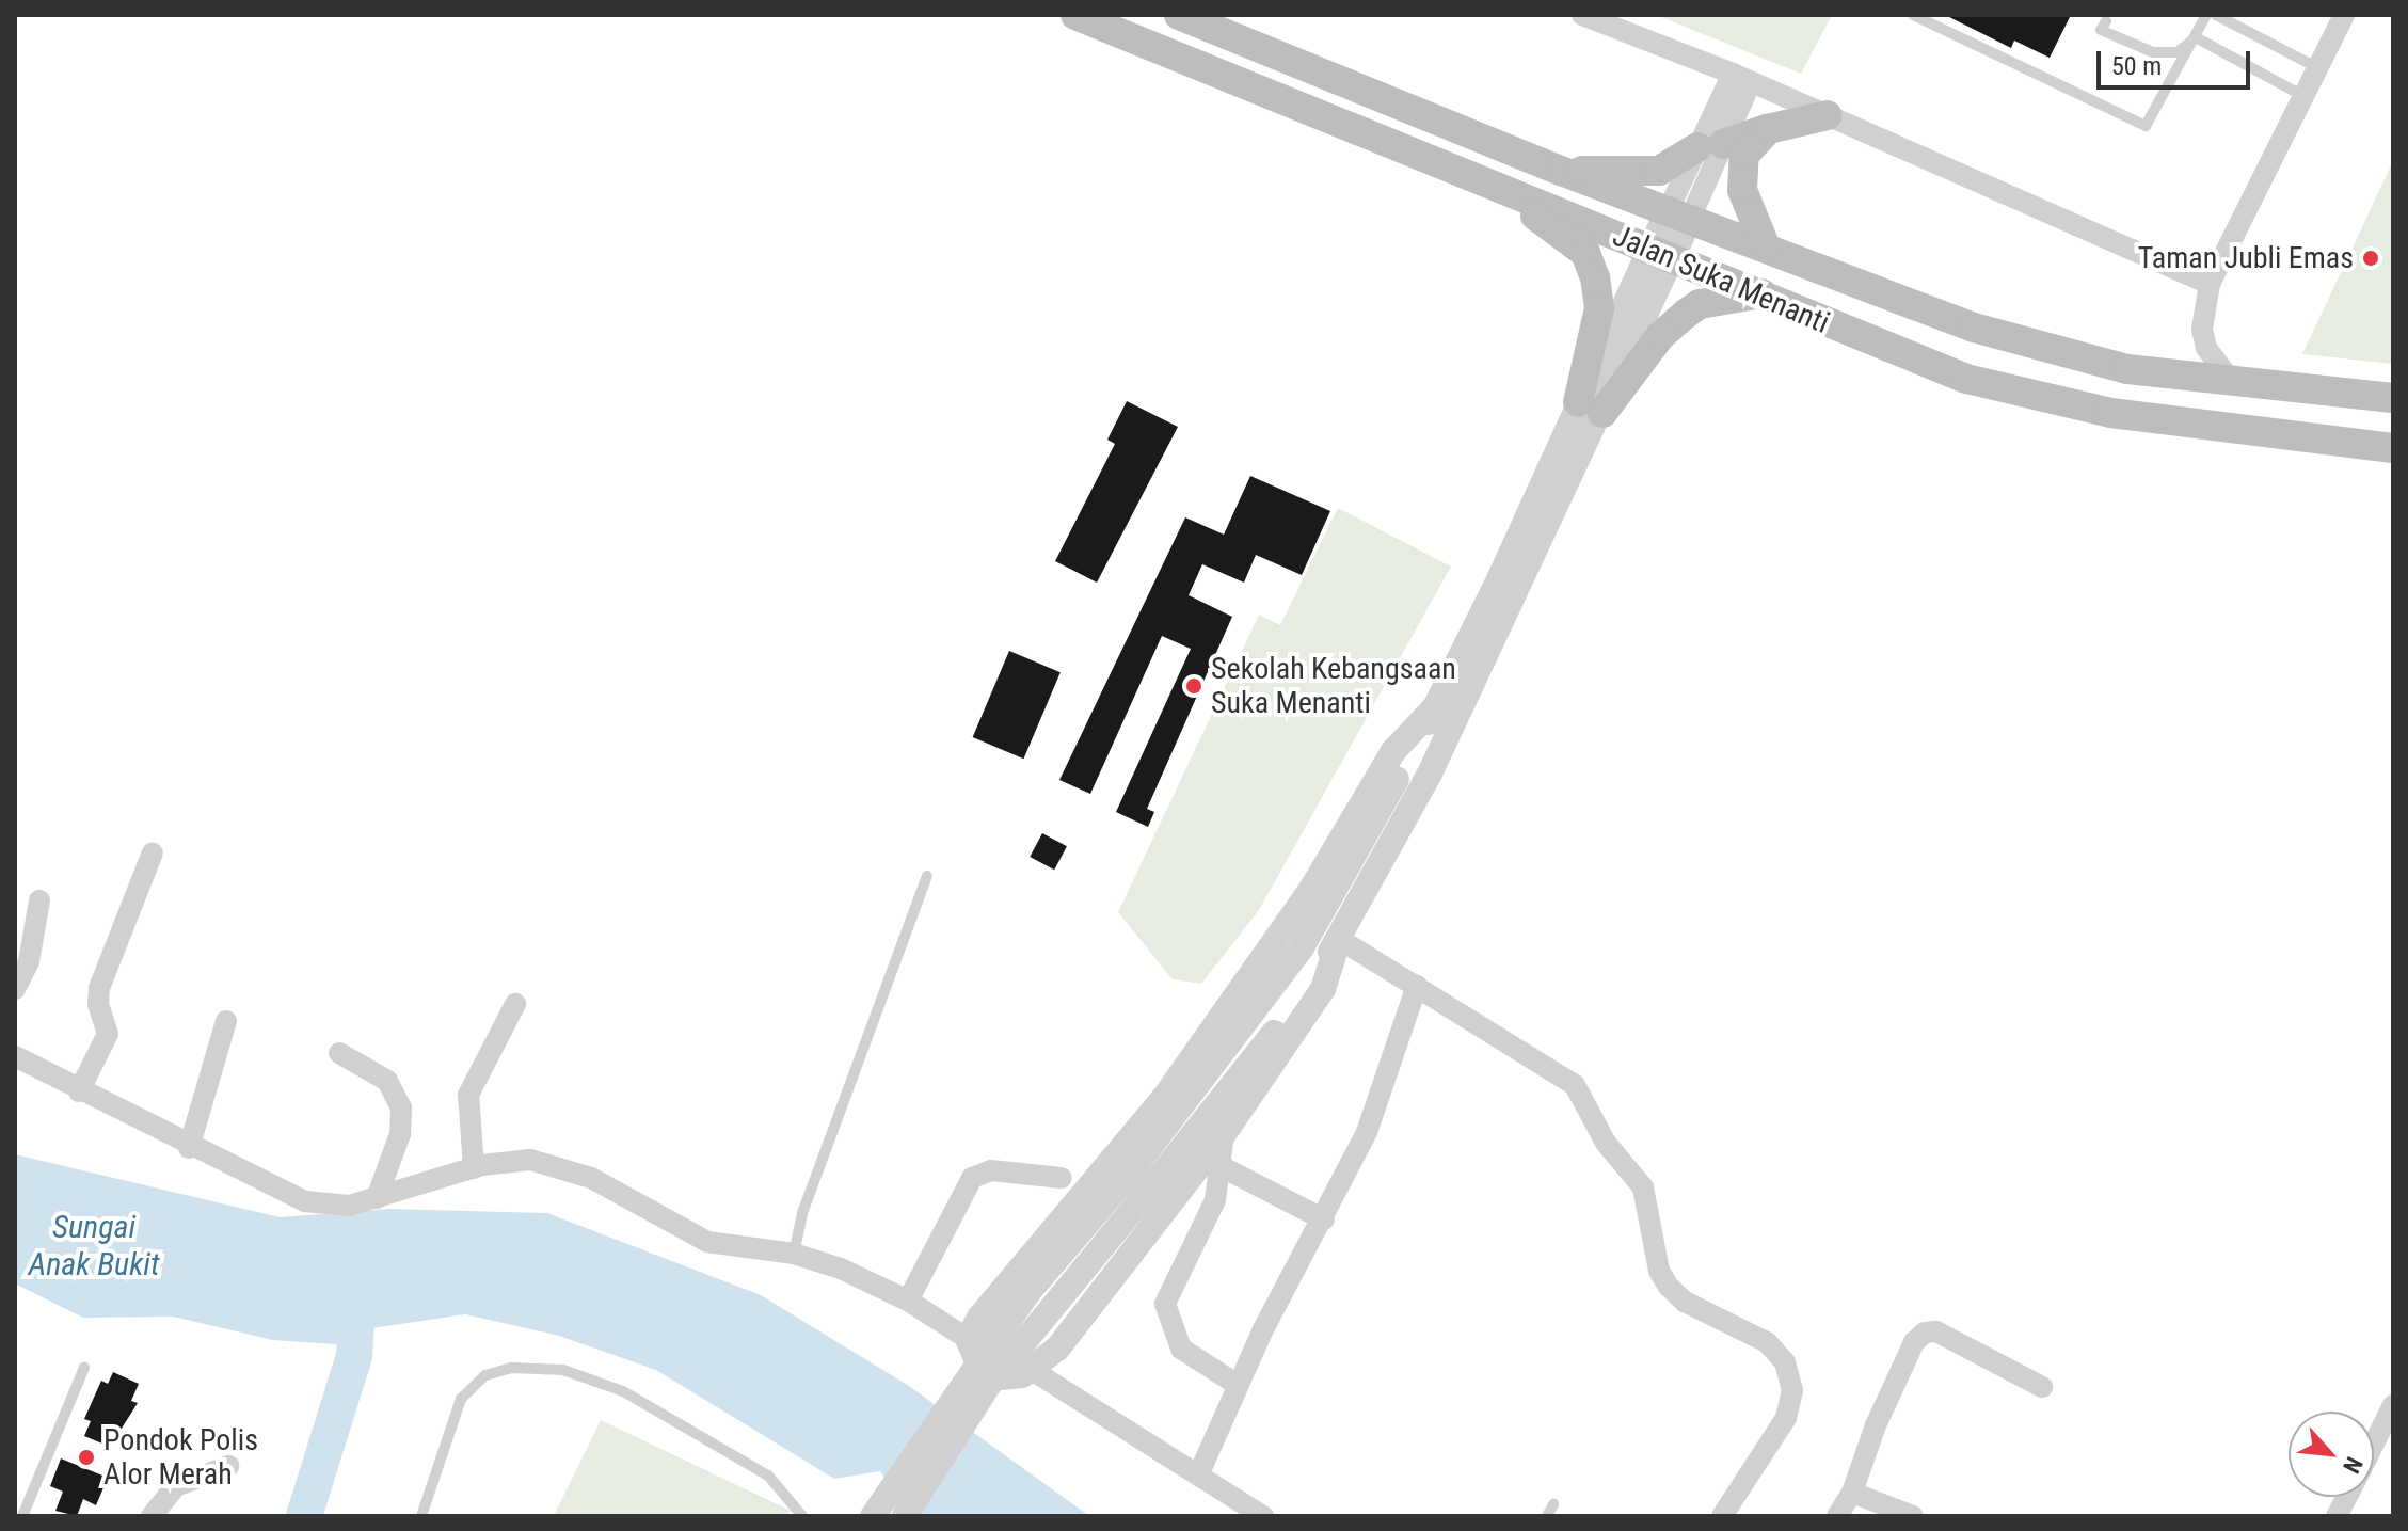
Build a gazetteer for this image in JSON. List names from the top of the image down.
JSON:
{
  "streets": {
    "main road": ["Jalan Suka Menanti"]
  },
  "water": ["Sungai Anak Bukit"],
  "places": ["Taman Jubli Emas", "Sekolah Kebangsaan Suka Menanti", "Pondok Polis Alor Merah"],
  "scale_bar": "50 m",
  "north": "bottom right"
}
